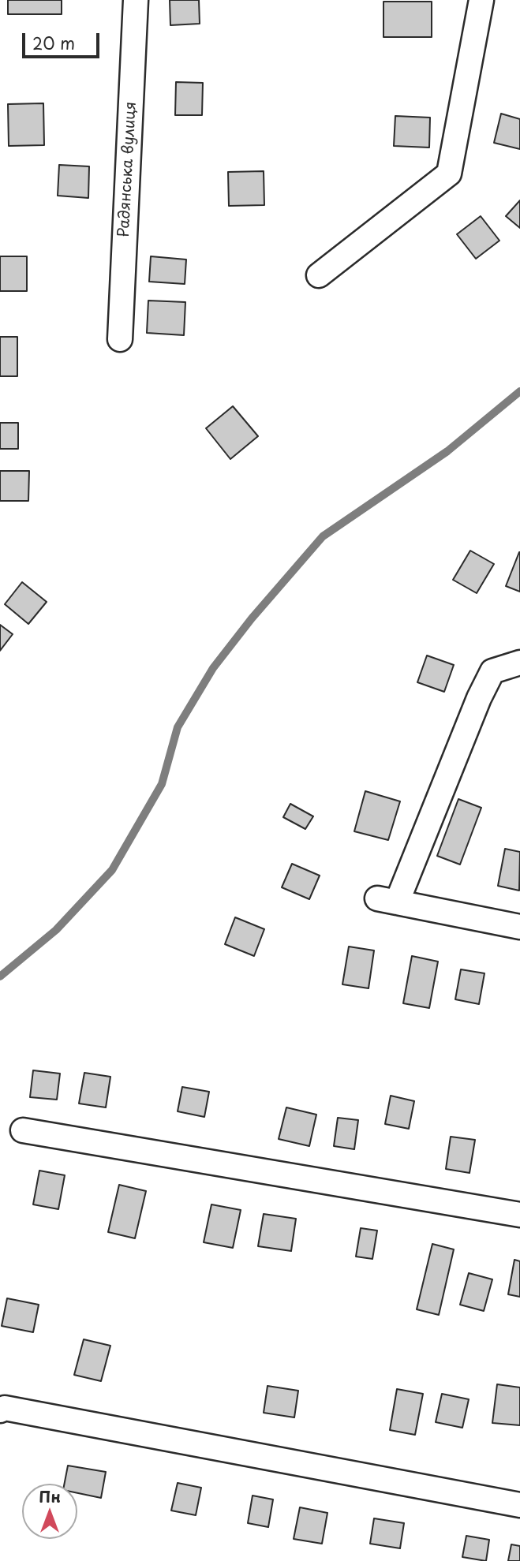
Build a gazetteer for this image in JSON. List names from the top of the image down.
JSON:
{
  "streets": {
    "street": ["Радянська вулиця"]
  },
  "scale_bar": "20 m",
  "north": "top"
}
